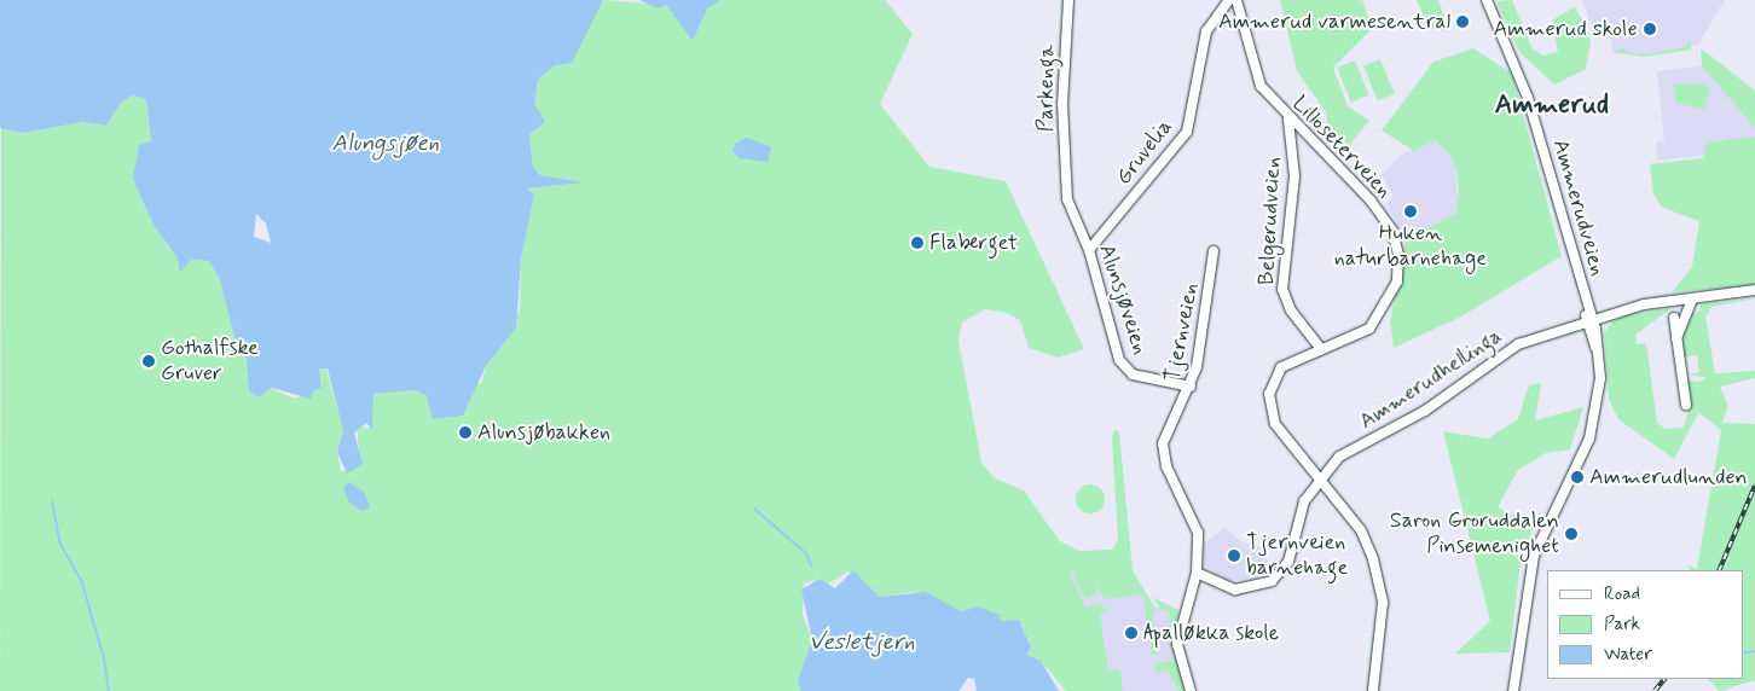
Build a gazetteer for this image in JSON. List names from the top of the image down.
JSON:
{
  "streets": {
    "street": [
      "Parkenga",
      "Lilloseterveien",
      "Gruvelia",
      "Ammerudveien",
      "Belgerudveien",
      "Alunsjøveien",
      "Tjernveien",
      "Ammerudhellinga"
    ]
  },
  "crossings": [
    ["Parkenga", "Alunsjøveien"],
    ["Lilloseterveien", "Belgerudveien"],
    ["Lilloseterveien", "Ammerudhellinga"],
    ["Gruvelia", "Alunsjøveien"],
    ["Ammerudveien", "Ammerudhellinga"],
    ["Alunsjøveien", "Tjernveien"],
    ["Tjernveien", "Ammerudhellinga"]
  ],
  "districts": ["Ammerud"],
  "water": ["Alungsjøen", "Vesletjern"],
  "places": [
    "Ammerud varmesentral",
    "Ammerud skole",
    "Huken naturbarnehage",
    "Flaberget",
    "Gothalfske Gruver",
    "Alunsjøbakken",
    "Ammerudlunden",
    "Saron Groruddalen Pinsemenighet",
    "Tjernveien barnehage",
    "Apalløkka skole"
  ],
  "legend": ["Road", "Park", "Water"]
}
